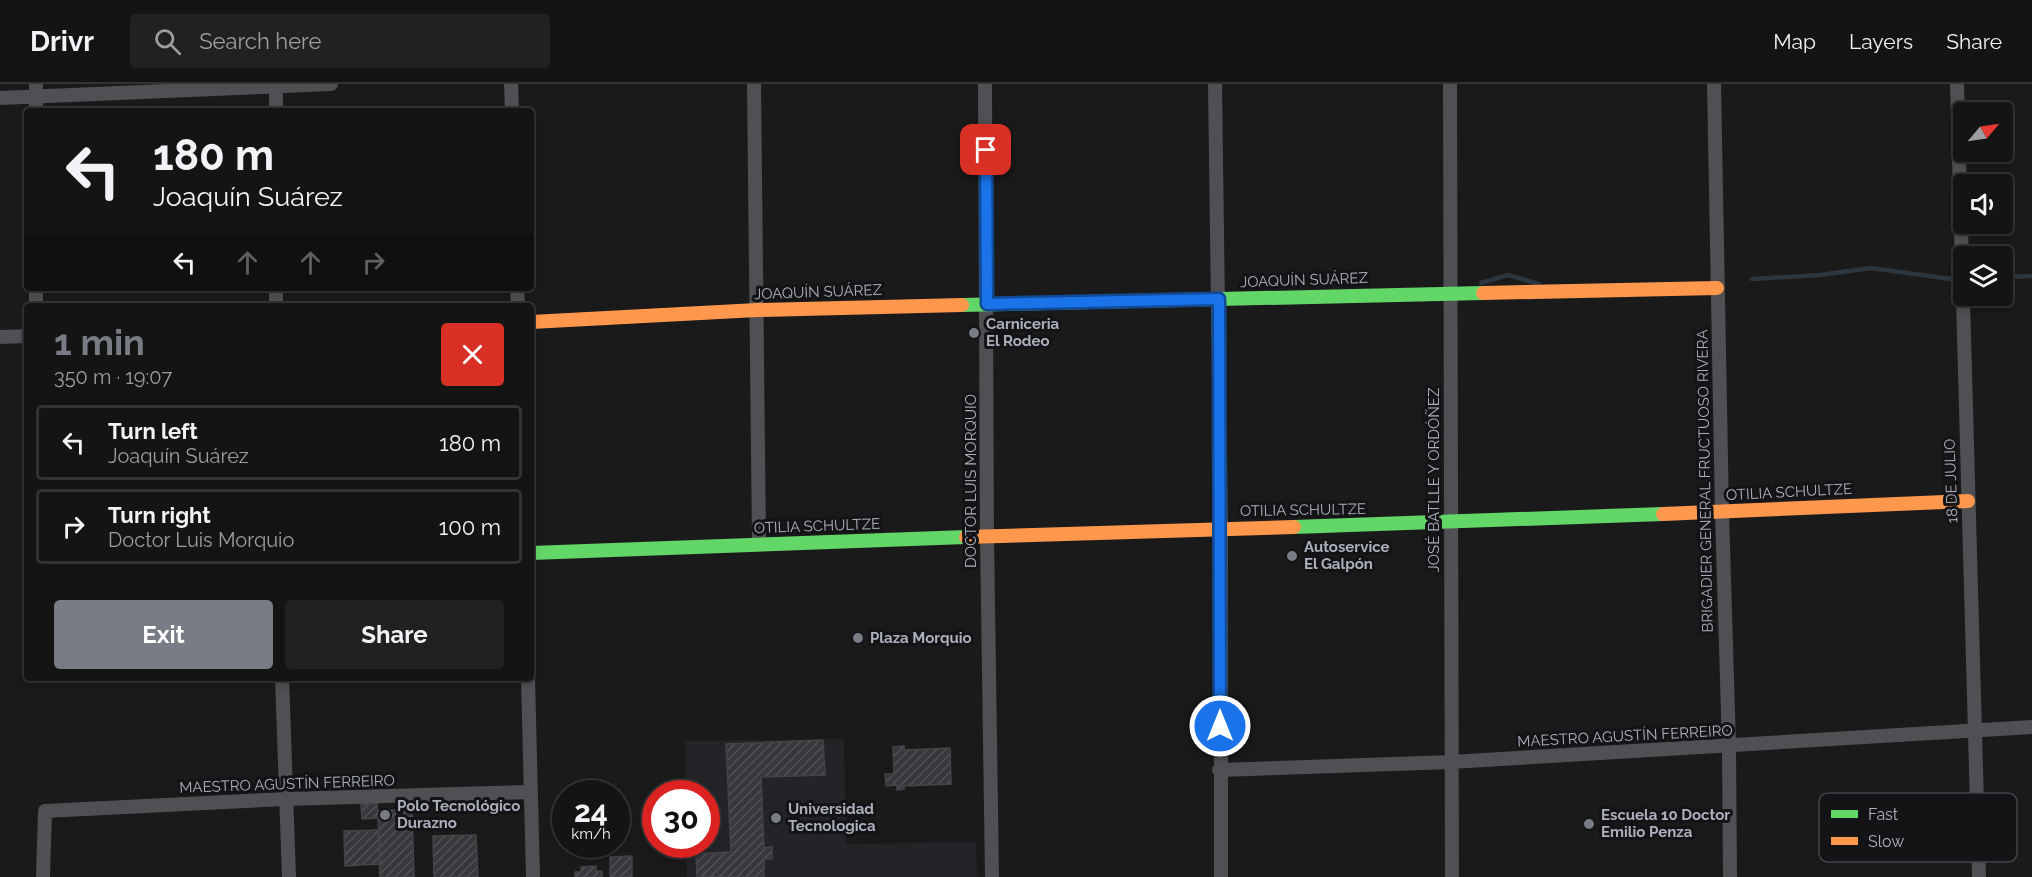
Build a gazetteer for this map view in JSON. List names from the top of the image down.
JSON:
{
  "streets": {
    "street": [
      "JOAQUÍN SUÁREZ",
      "JOSÉ BATLLE Y ORDÓÑEZ",
      "DOCTOR LUIS MORQUIO",
      "BRIGADIER GENERAL FRUCTUOSO RIVERA",
      "18 DE JULIO",
      "OTILIA SCHULTZE",
      "MAESTRO AGUSTÍN FERREIRO"
    ]
  },
  "crossings": [
    ["JOAQUÍN SUÁREZ", "JOSÉ BATLLE Y ORDÓÑEZ"],
    ["JOAQUÍN SUÁREZ", "DOCTOR LUIS MORQUIO"],
    ["JOAQUÍN SUÁREZ", "BRIGADIER GENERAL FRUCTUOSO RIVERA"],
    ["JOSÉ BATLLE Y ORDÓÑEZ", "OTILIA SCHULTZE"],
    ["JOSÉ BATLLE Y ORDÓÑEZ", "MAESTRO AGUSTÍN FERREIRO"],
    ["DOCTOR LUIS MORQUIO", "OTILIA SCHULTZE"],
    ["BRIGADIER GENERAL FRUCTUOSO RIVERA", "OTILIA SCHULTZE"],
    ["BRIGADIER GENERAL FRUCTUOSO RIVERA", "MAESTRO AGUSTÍN FERREIRO"],
    ["18 DE JULIO", "OTILIA SCHULTZE"],
    ["18 DE JULIO", "MAESTRO AGUSTÍN FERREIRO"]
  ],
  "places": [
    "Carniceria El Rodeo",
    "Autoservice El Galpón",
    "Plaza Morquio",
    "Polo Tecnológico Durazno",
    "Universidad Tecnologica",
    "Escuela 10 Doctor Emilio Penza"
  ],
  "legend": ["Fast", "Slow"],
  "north": "top right",
  "page": {
    "header": "Drivr",
    "search": "Search here",
    "nav": ["Map", "Layers", "Share"],
    "turn": ["180 m", "Joaquín Suárez"],
    "heading": ["1 min", "350 m · 19:07"],
    "list": [
      {
        "name": "Turn left",
        "note": "Joaquín Suárez",
        "value": "180 m"
      },
      {
        "name": "Turn right",
        "note": "Doctor Luis Morquio",
        "value": "100 m"
      }
    ],
    "buttons": ["Exit", "Share"],
    "speed": "24 km/h",
    "limit": "30"
  }
}
